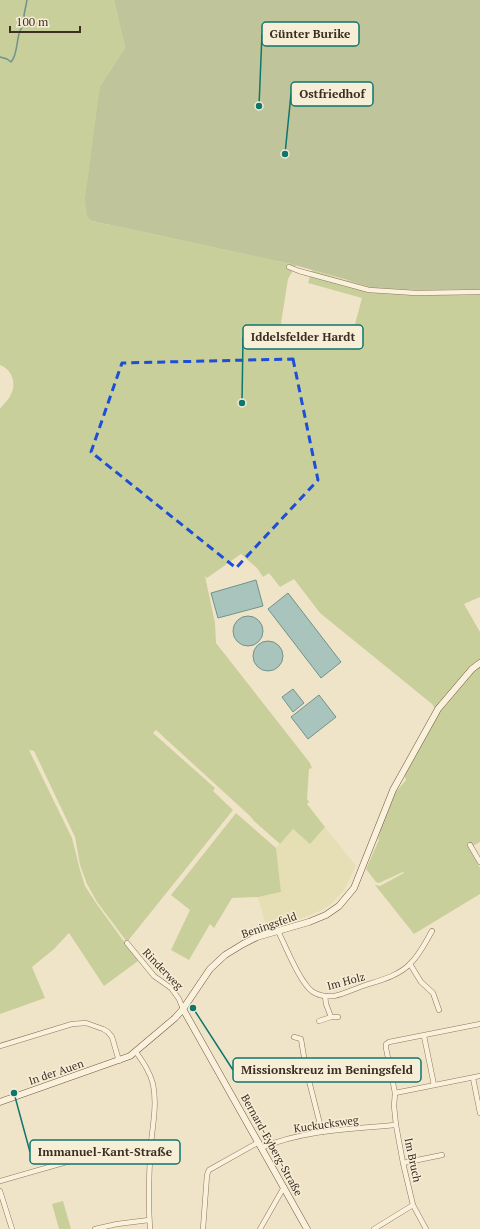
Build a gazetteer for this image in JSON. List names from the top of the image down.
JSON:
{
  "streets": {
    "street": [
      "Beningsfeld",
      "Rinderweg",
      "Im Holz",
      "In der Auen",
      "Kuckucksweg",
      "Bernard-Eyberg-Straße",
      "Im Bruch"
    ]
  },
  "crossings": [
    ["Beningsfeld", "Rinderweg"],
    ["Beningsfeld", "Im Holz"],
    ["Beningsfeld", "In der Auen"],
    ["Beningsfeld", "Bernard-Eyberg-Straße"],
    ["Rinderweg", "Bernard-Eyberg-Straße"],
    ["Kuckucksweg", "Bernard-Eyberg-Straße"],
    ["Kuckucksweg", "Im Bruch"]
  ],
  "places": [
    "Günter Burike",
    "Ostfriedhof",
    "Iddelsfelder Hardt",
    "Missionskreuz im Beningsfeld",
    "Immanuel-Kant-Straße"
  ],
  "scale_bar": "100 m"
}
